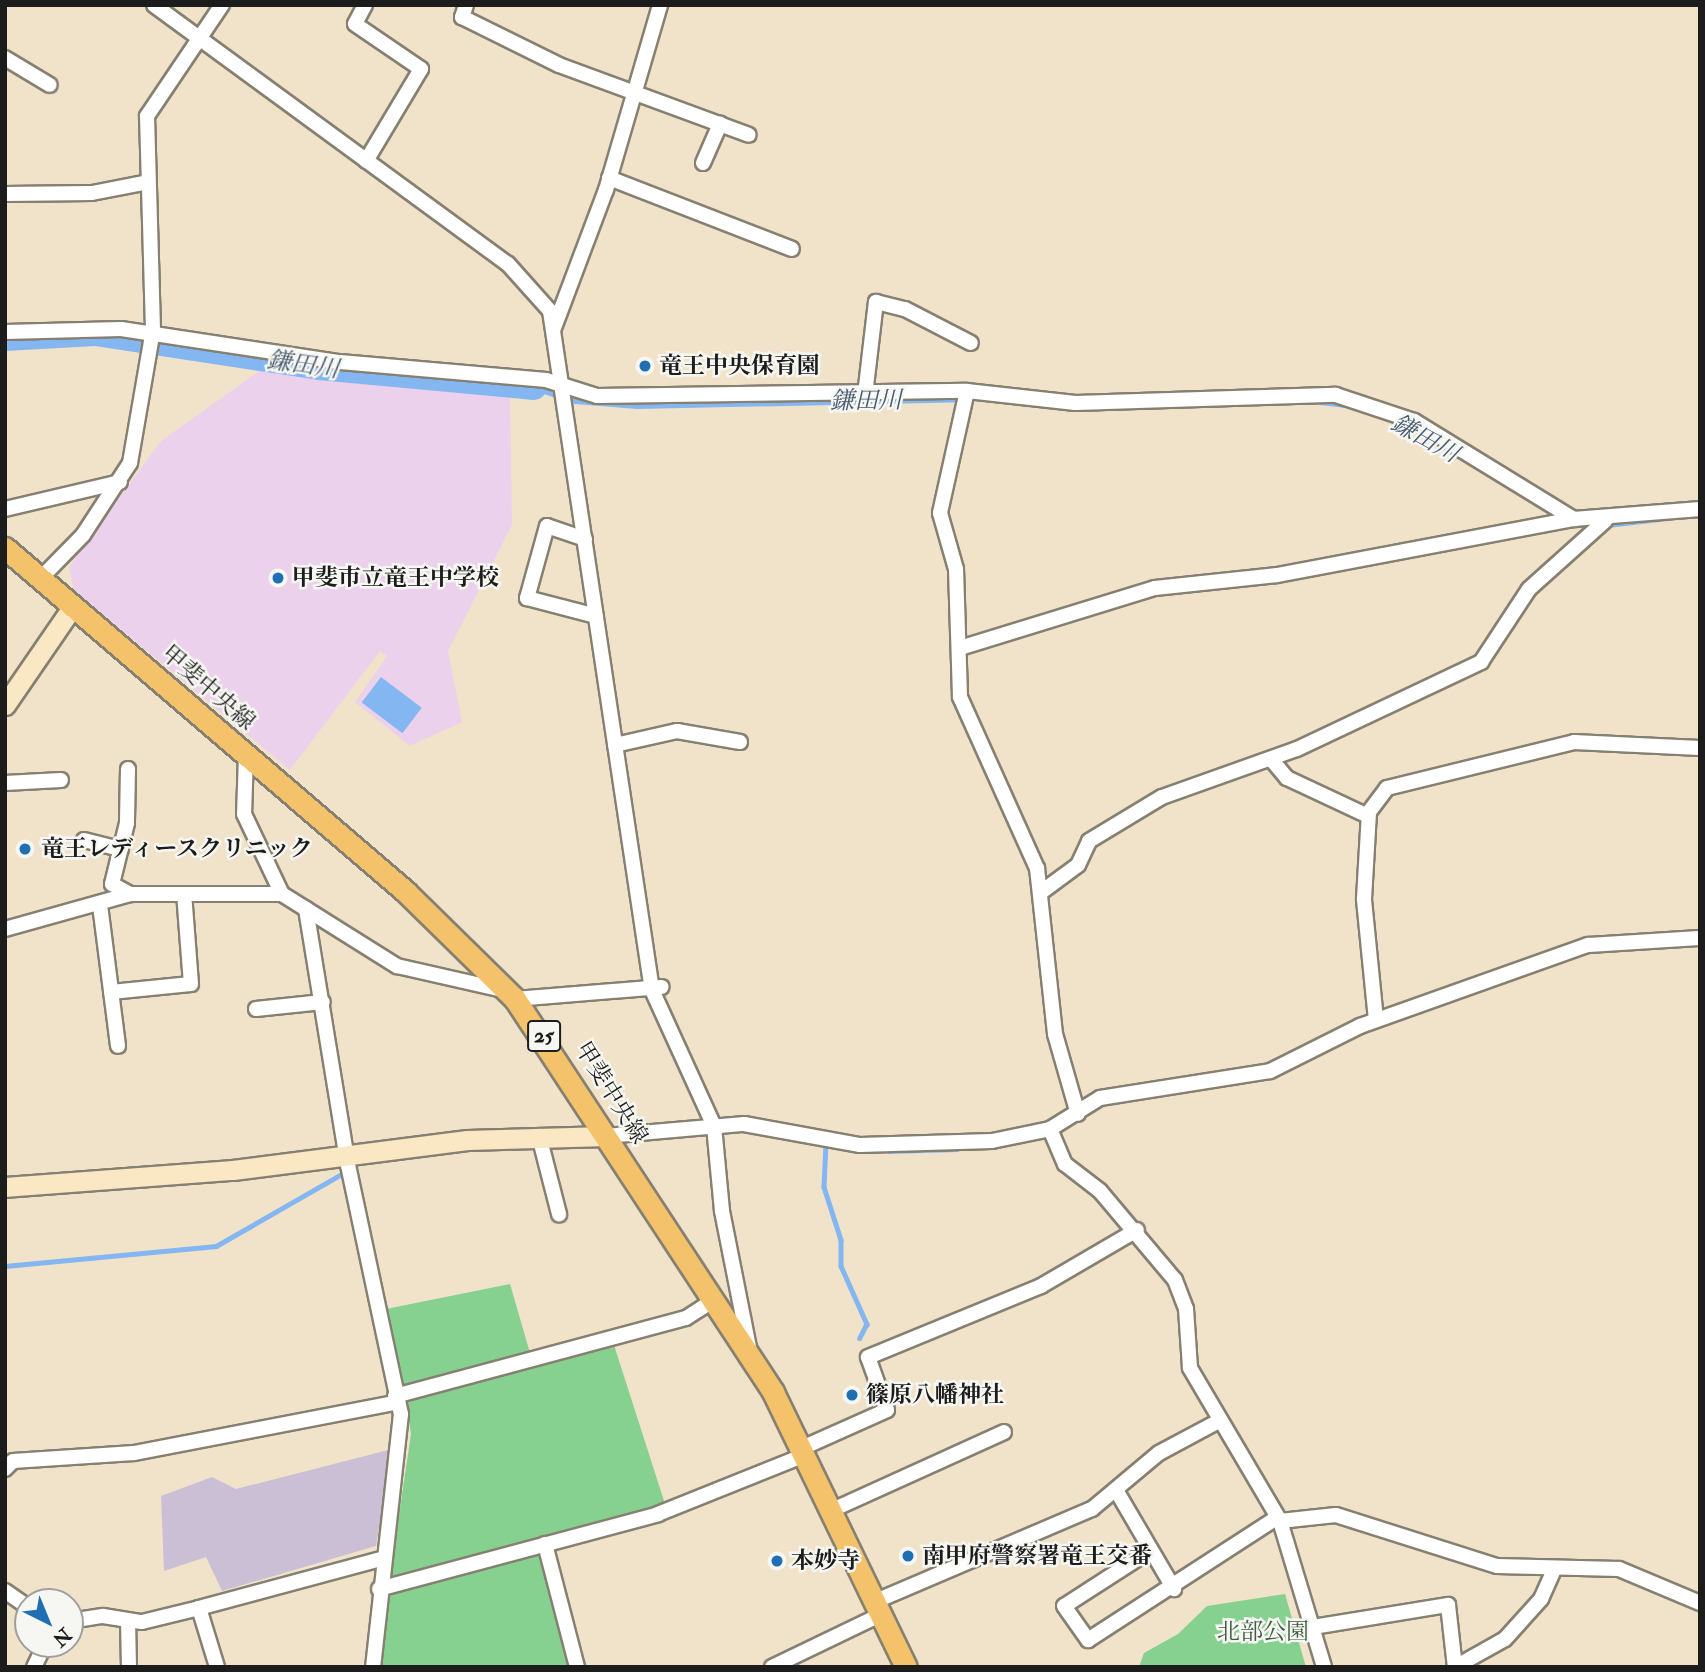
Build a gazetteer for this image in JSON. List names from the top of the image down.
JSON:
{
  "streets": {
    "main road": ["甲斐中央線", "25"]
  },
  "water": ["鎌田川"],
  "parks": ["北部公園"],
  "places": [
    "竜王中央保育園",
    "甲斐市立竜王中学校",
    "竜王レディースクリニック",
    "篠原八幡神社",
    "南甲府警察署竜王交番",
    "本妙寺"
  ],
  "north": "bottom right"
}
